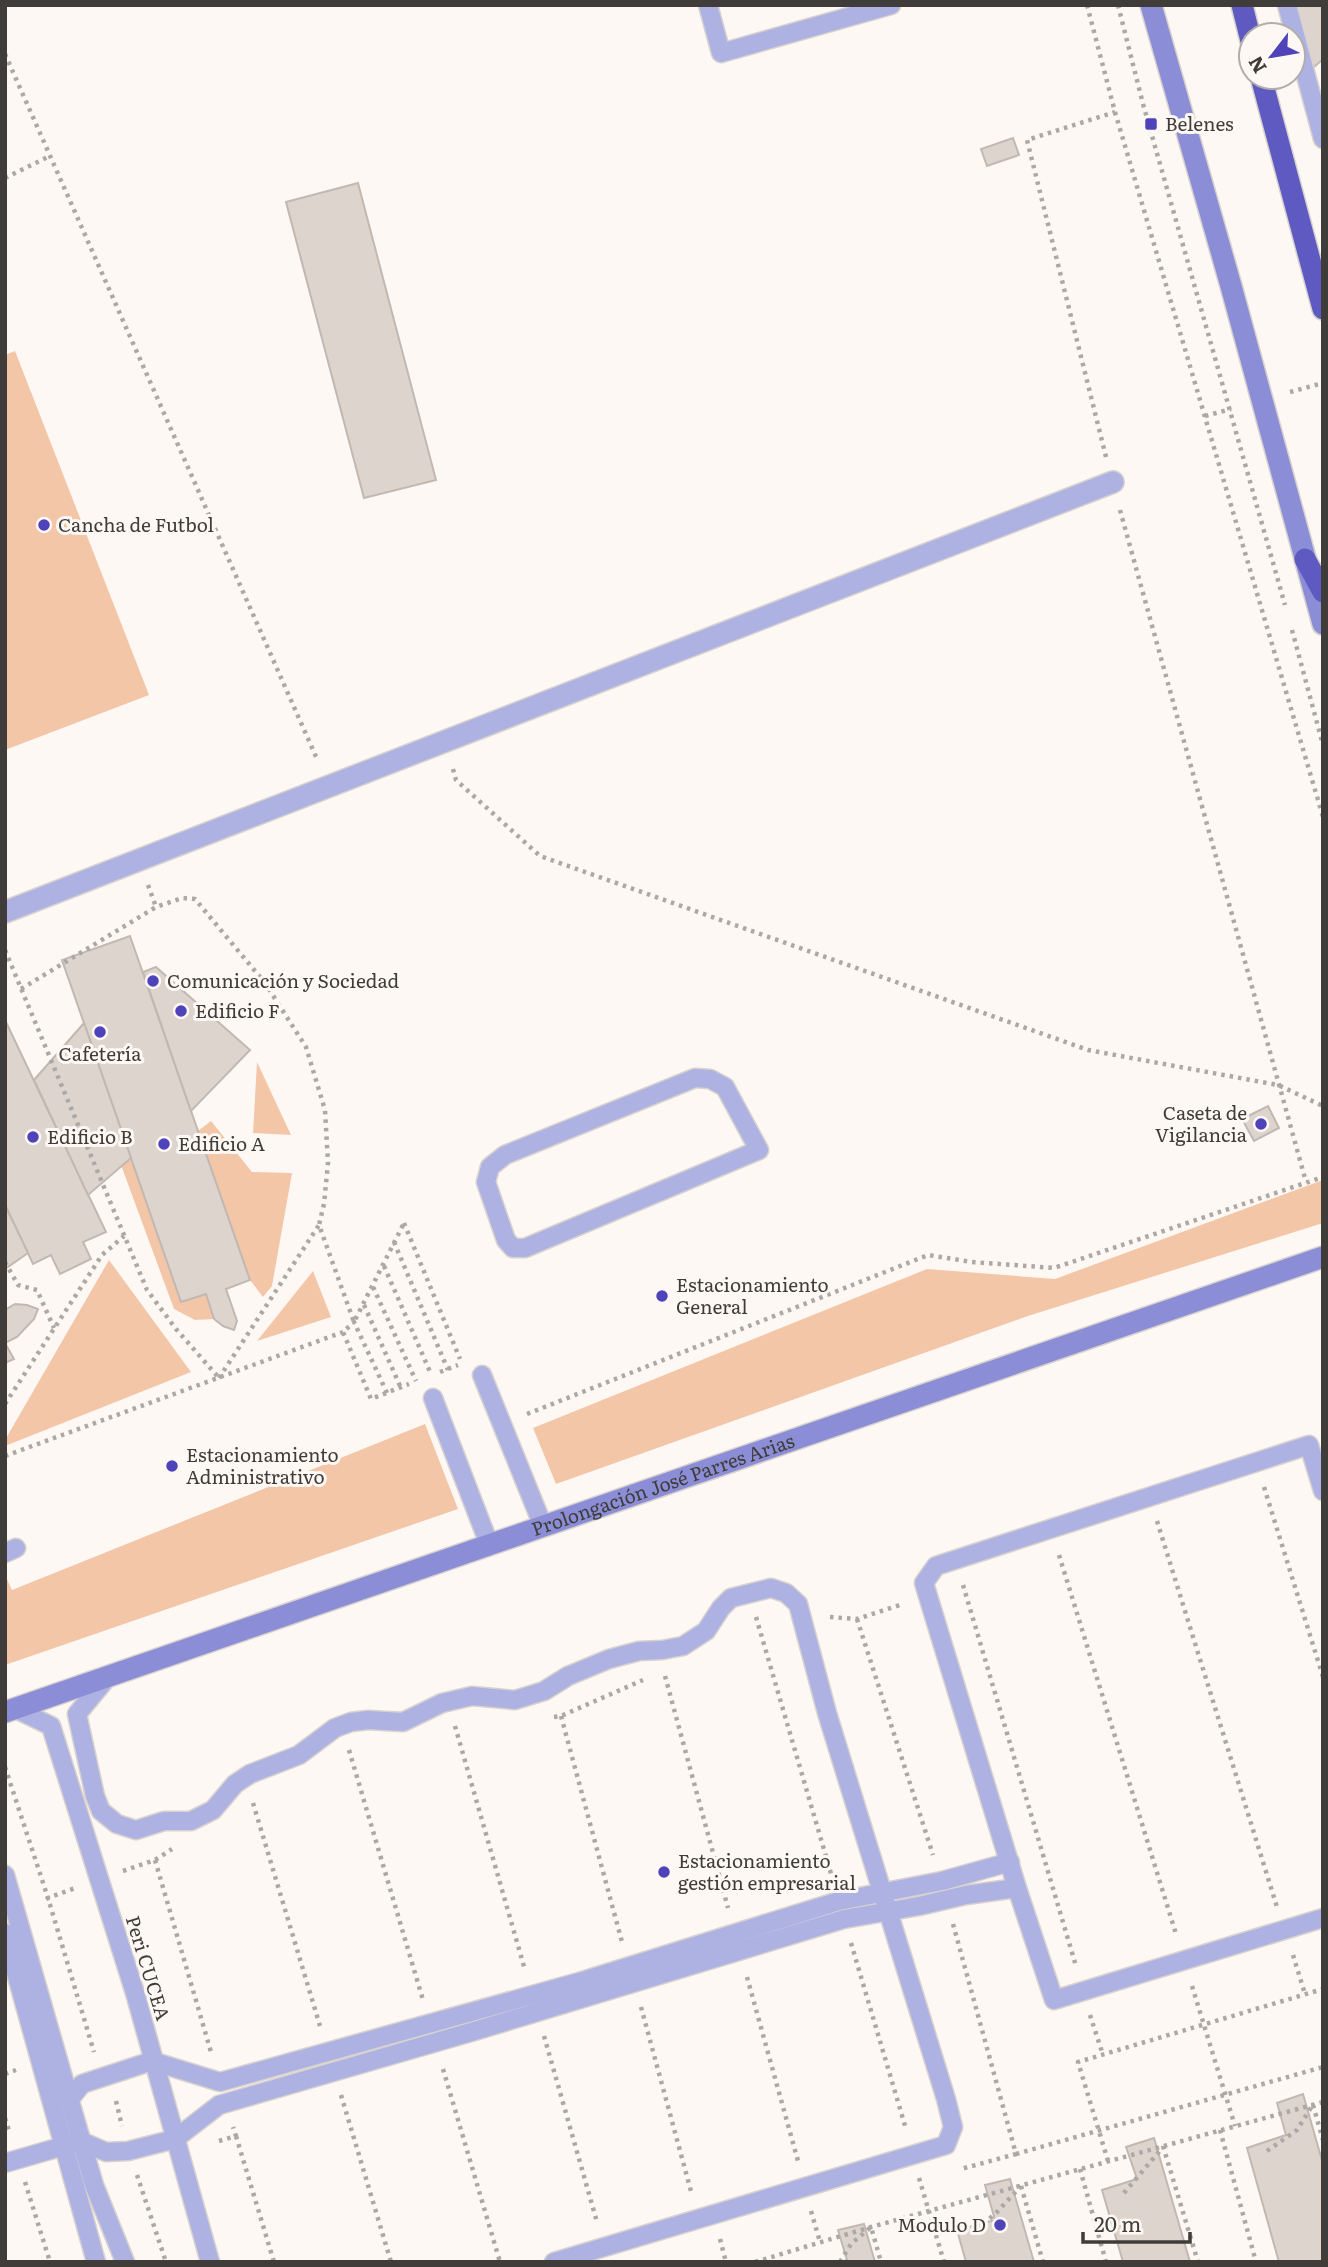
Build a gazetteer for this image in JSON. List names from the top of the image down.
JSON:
{
  "streets": {
    "main road": ["Prolongación José Parres Arias"],
    "lane": ["Peri CUCEA"]
  },
  "crossings": [
    ["Prolongación José Parres Arias", "Peri CUCEA"]
  ],
  "places": {
    "transit": ["Belenes"],
    "other": [
      "Cancha de Futbol",
      "Comunicación y Sociedad",
      "Edificio F",
      "Cafetería",
      "Caseta de Vigilancia",
      "Edificio B",
      "Edificio A",
      "Estacionamiento General",
      "Estacionamiento Administrativo",
      "Estacionamiento gestión empresarial",
      "Modulo D"
    ]
  },
  "scale_bar": "20 m",
  "north": "bottom left"
}
